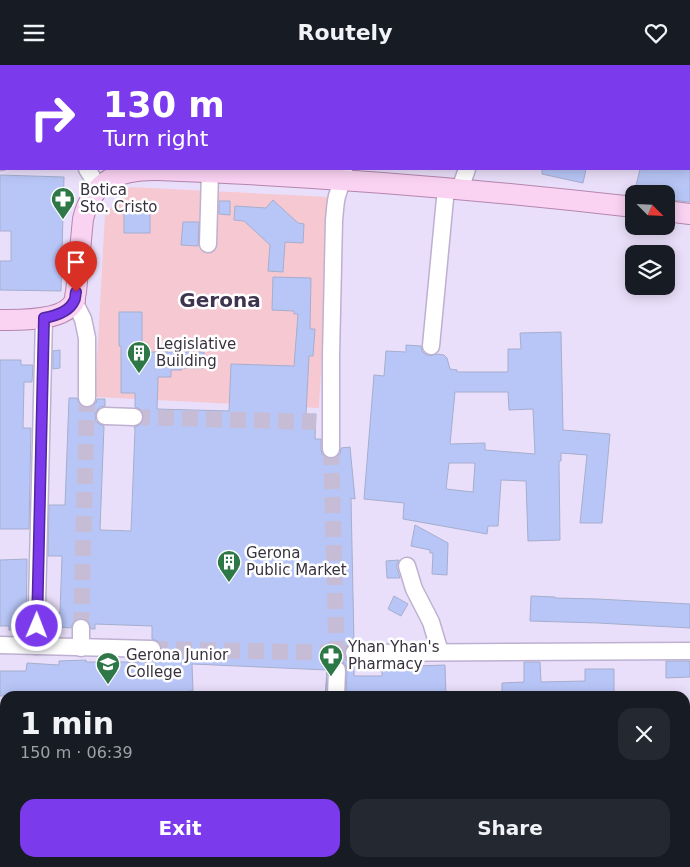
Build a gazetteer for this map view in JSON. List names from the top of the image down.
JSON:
{
  "districts": ["Gerona"],
  "places": {
    "pharmacy": ["Botica Sto. Cristo", "Yhan Yhan's Pharmacy"],
    "building": ["Legislative Building", "Gerona Public Market"],
    "school or university": ["Gerona Junior College"]
  },
  "north": "bottom right",
  "page": {
    "header": "Routely",
    "turn": ["130 m", "Turn right"],
    "heading": ["1 min", "150 m · 06:39"],
    "buttons": ["Exit", "Share"]
  }
}
